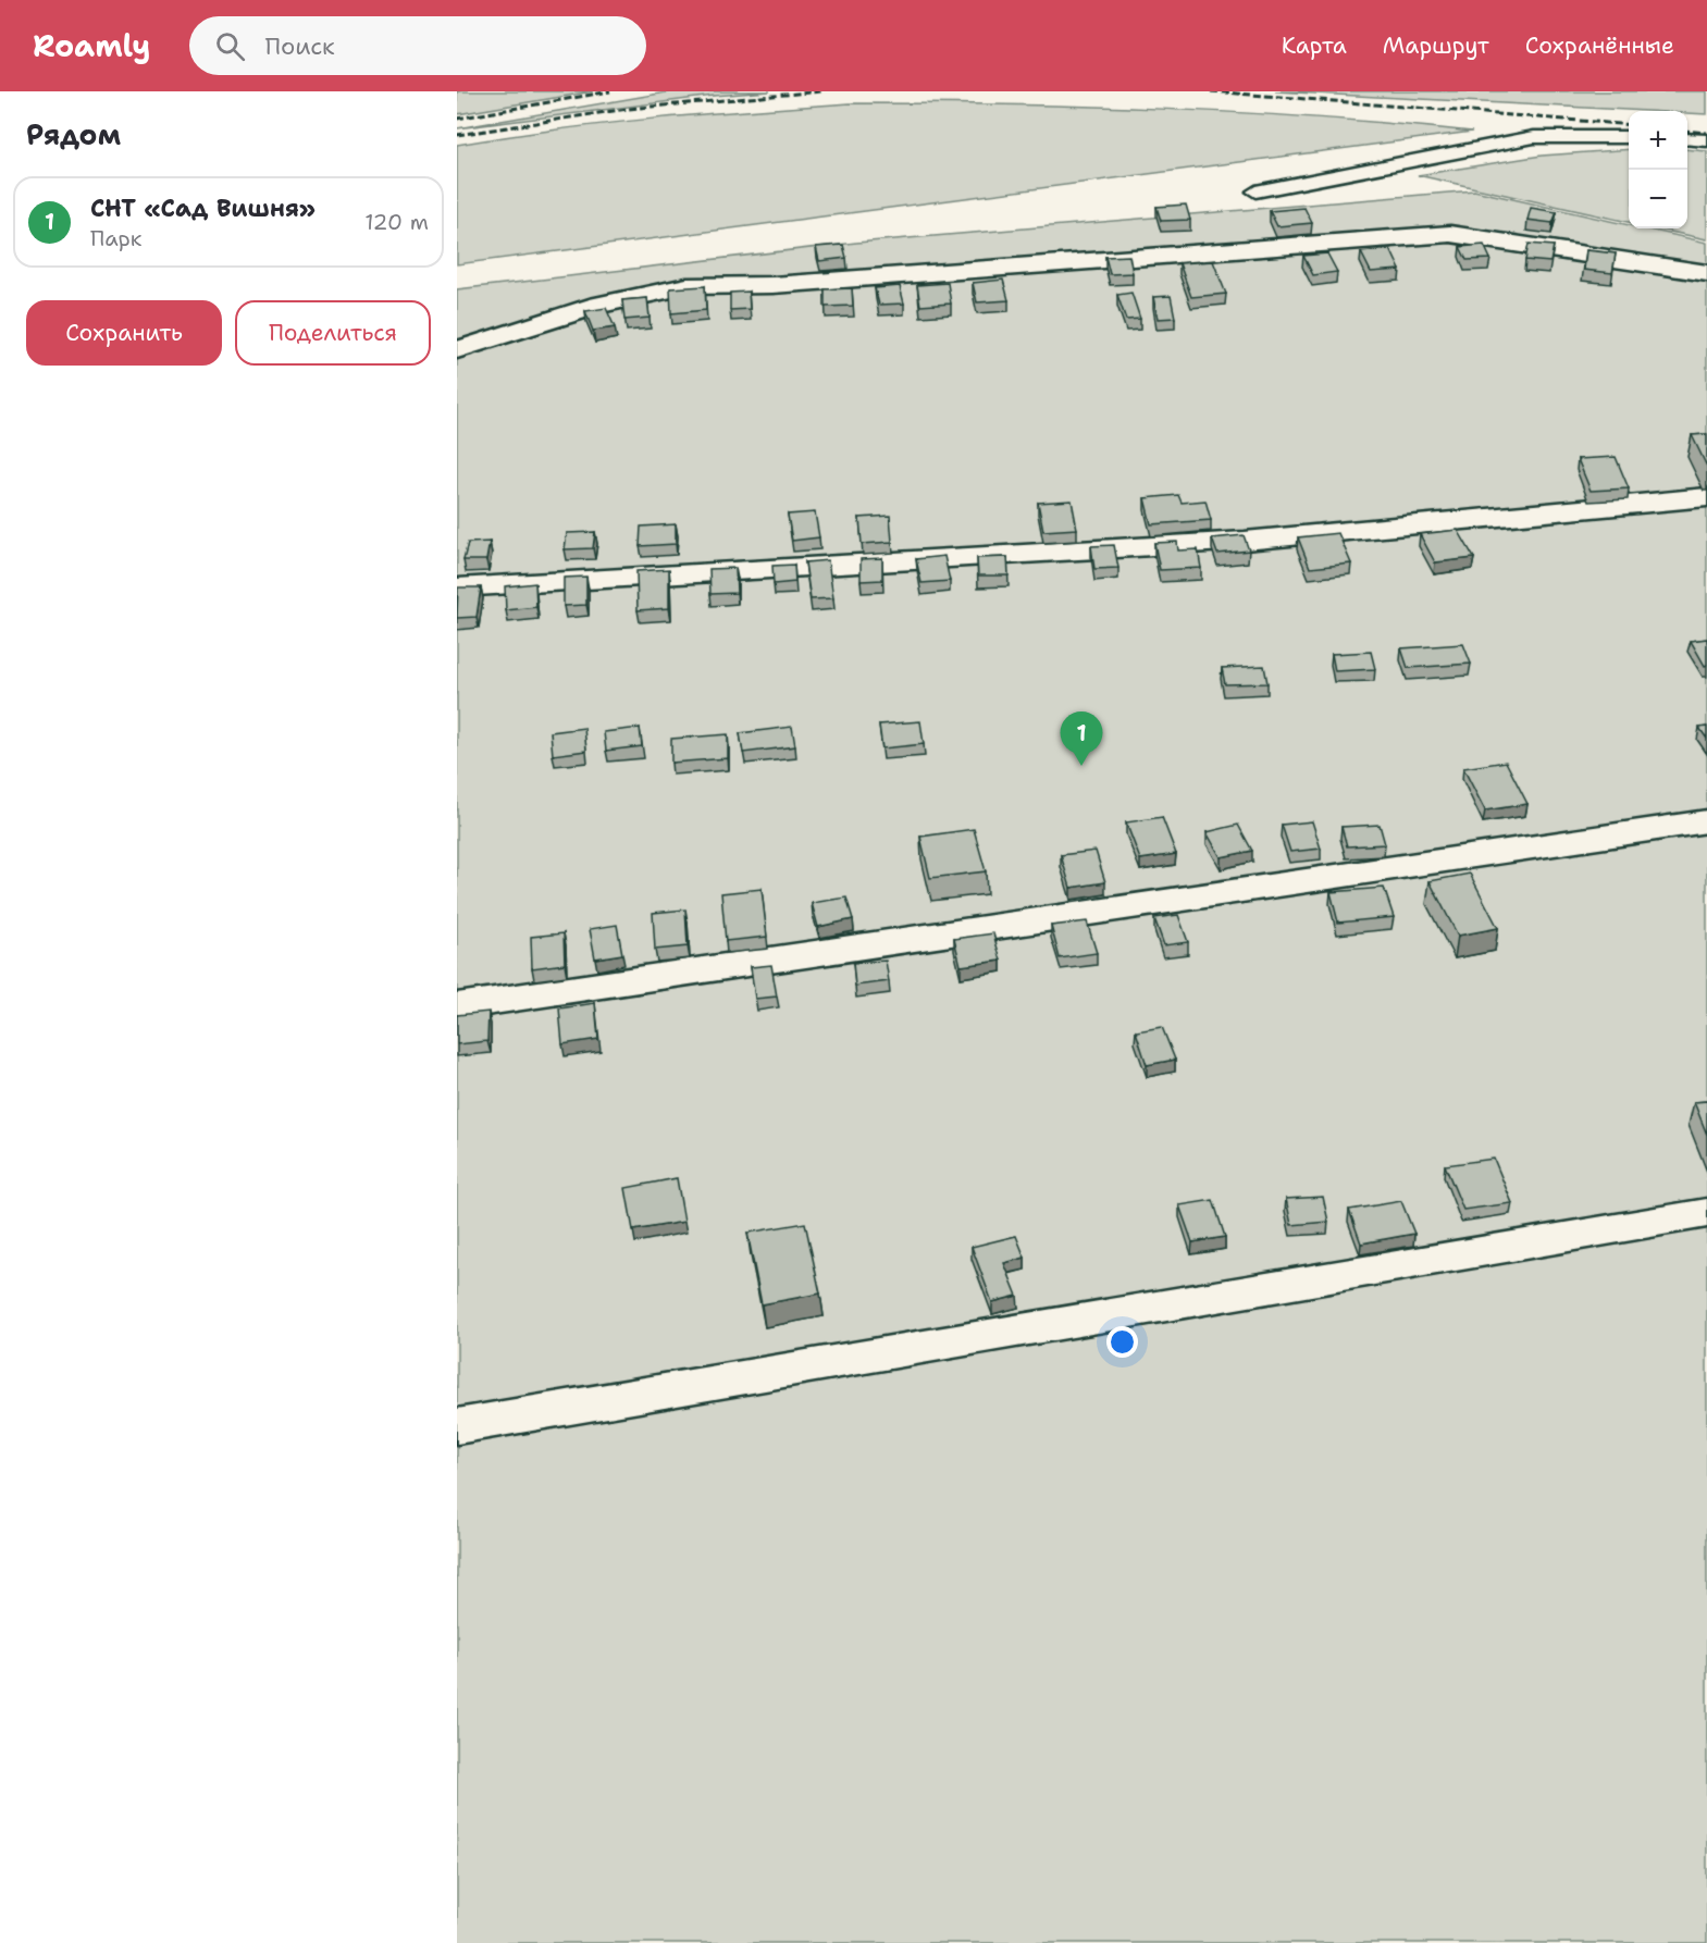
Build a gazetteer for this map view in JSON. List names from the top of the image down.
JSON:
{
  "page": {
    "header": "Roamly",
    "search": "Поиск",
    "nav": ["Карта", "Маршрут", "Сохранённые"],
    "heading": "Рядом",
    "map_buttons": ["+", "−"],
    "list": [
      {
        "mark": "1",
        "name": "СНТ «Сад Вишня»",
        "note": "Парк",
        "value": "120 m"
      }
    ],
    "buttons": ["Сохранить", "Поделиться"],
    "pins": "1"
  }
}
